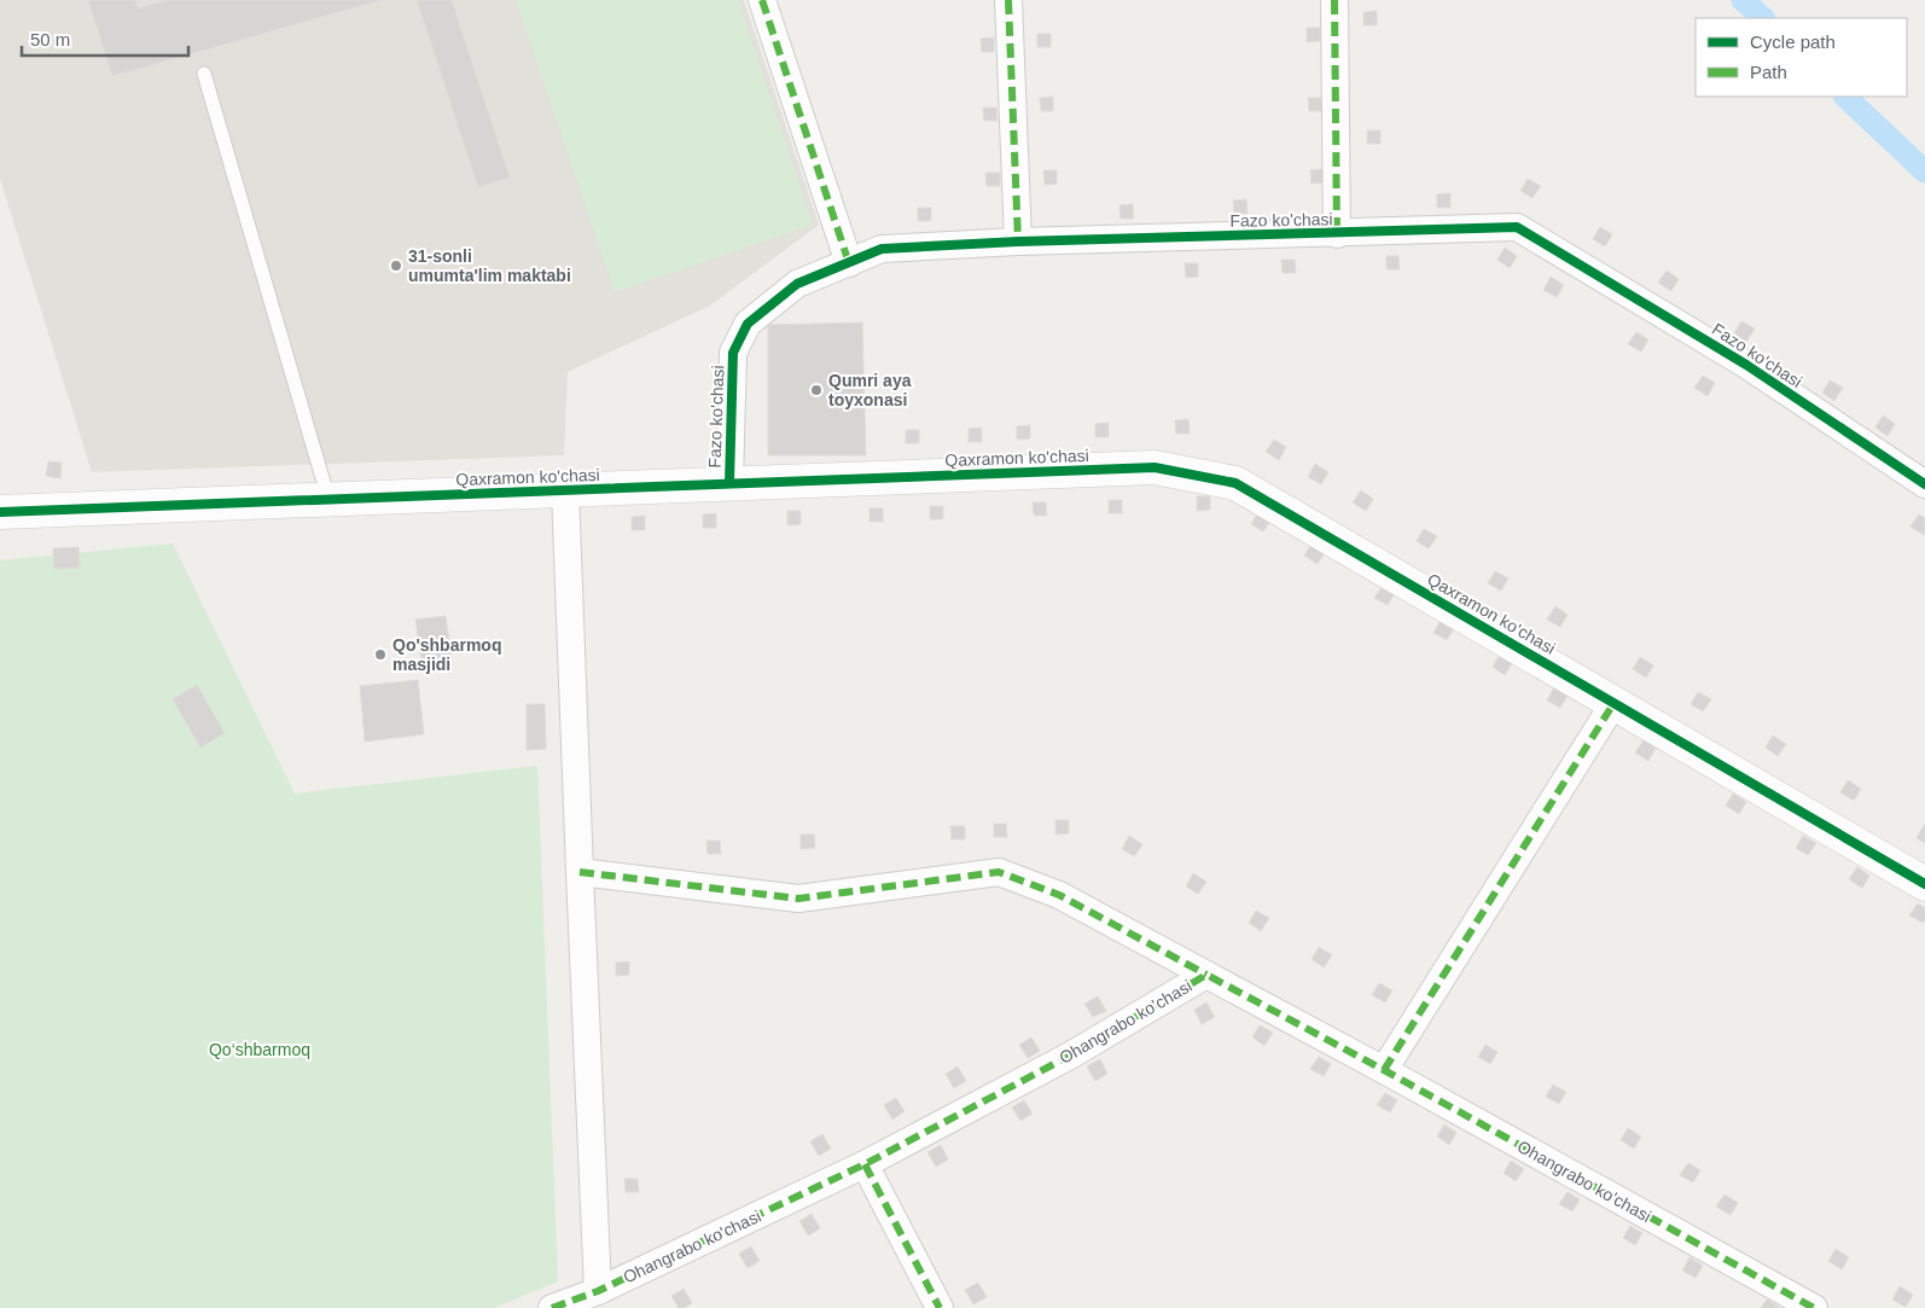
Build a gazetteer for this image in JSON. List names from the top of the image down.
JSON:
{
  "streets": {
    "street": ["Fazo ko'chasi", "Qaxramon ko'chasi", "Ohangrabo ko'chasi"]
  },
  "crossings": [
    ["Fazo ko'chasi", "Qaxramon ko'chasi"]
  ],
  "parks": ["Qo‘shbarmoq"],
  "places": ["31-sonli umumta'lim maktabi", "Qumri aya toyxonasi", "Qo'shbarmoq masjidi"],
  "legend": ["Cycle path", "Path"],
  "scale_bar": "50 m"
}
